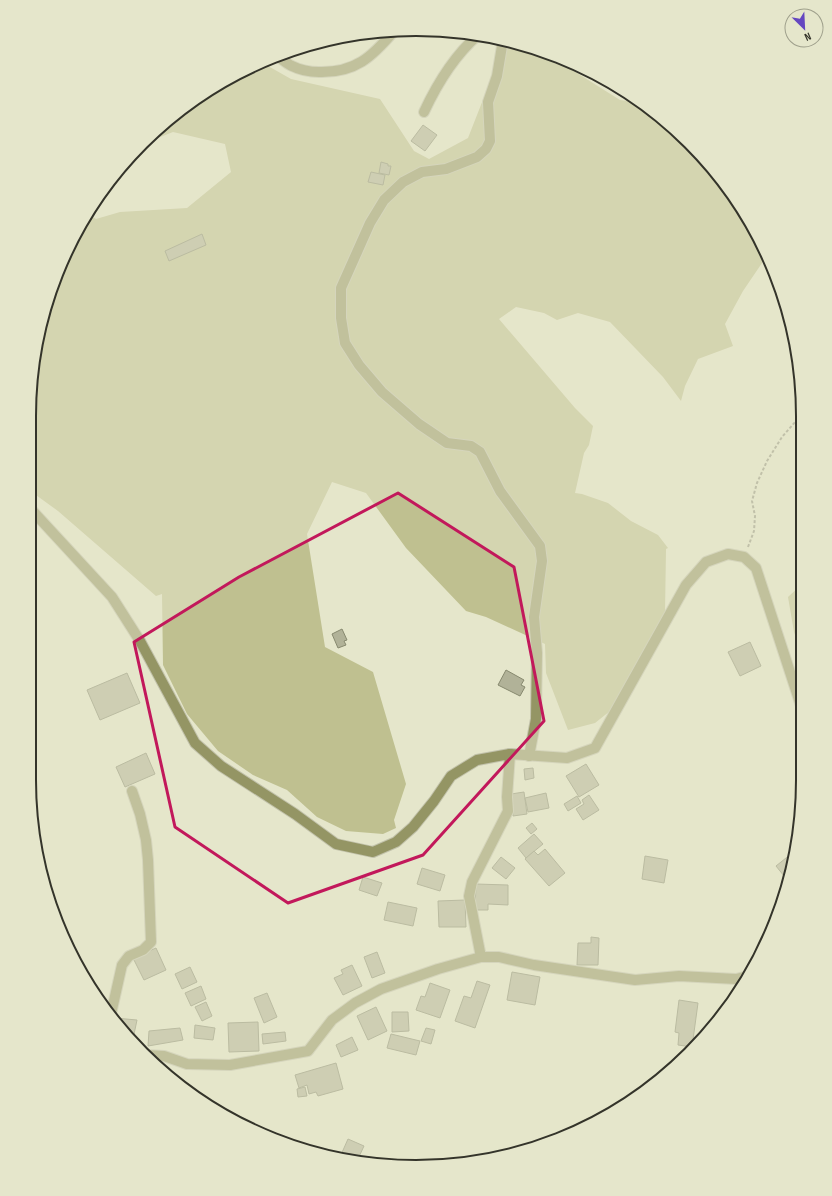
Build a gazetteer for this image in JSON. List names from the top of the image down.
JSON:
{
  "north": "bottom right"
}
